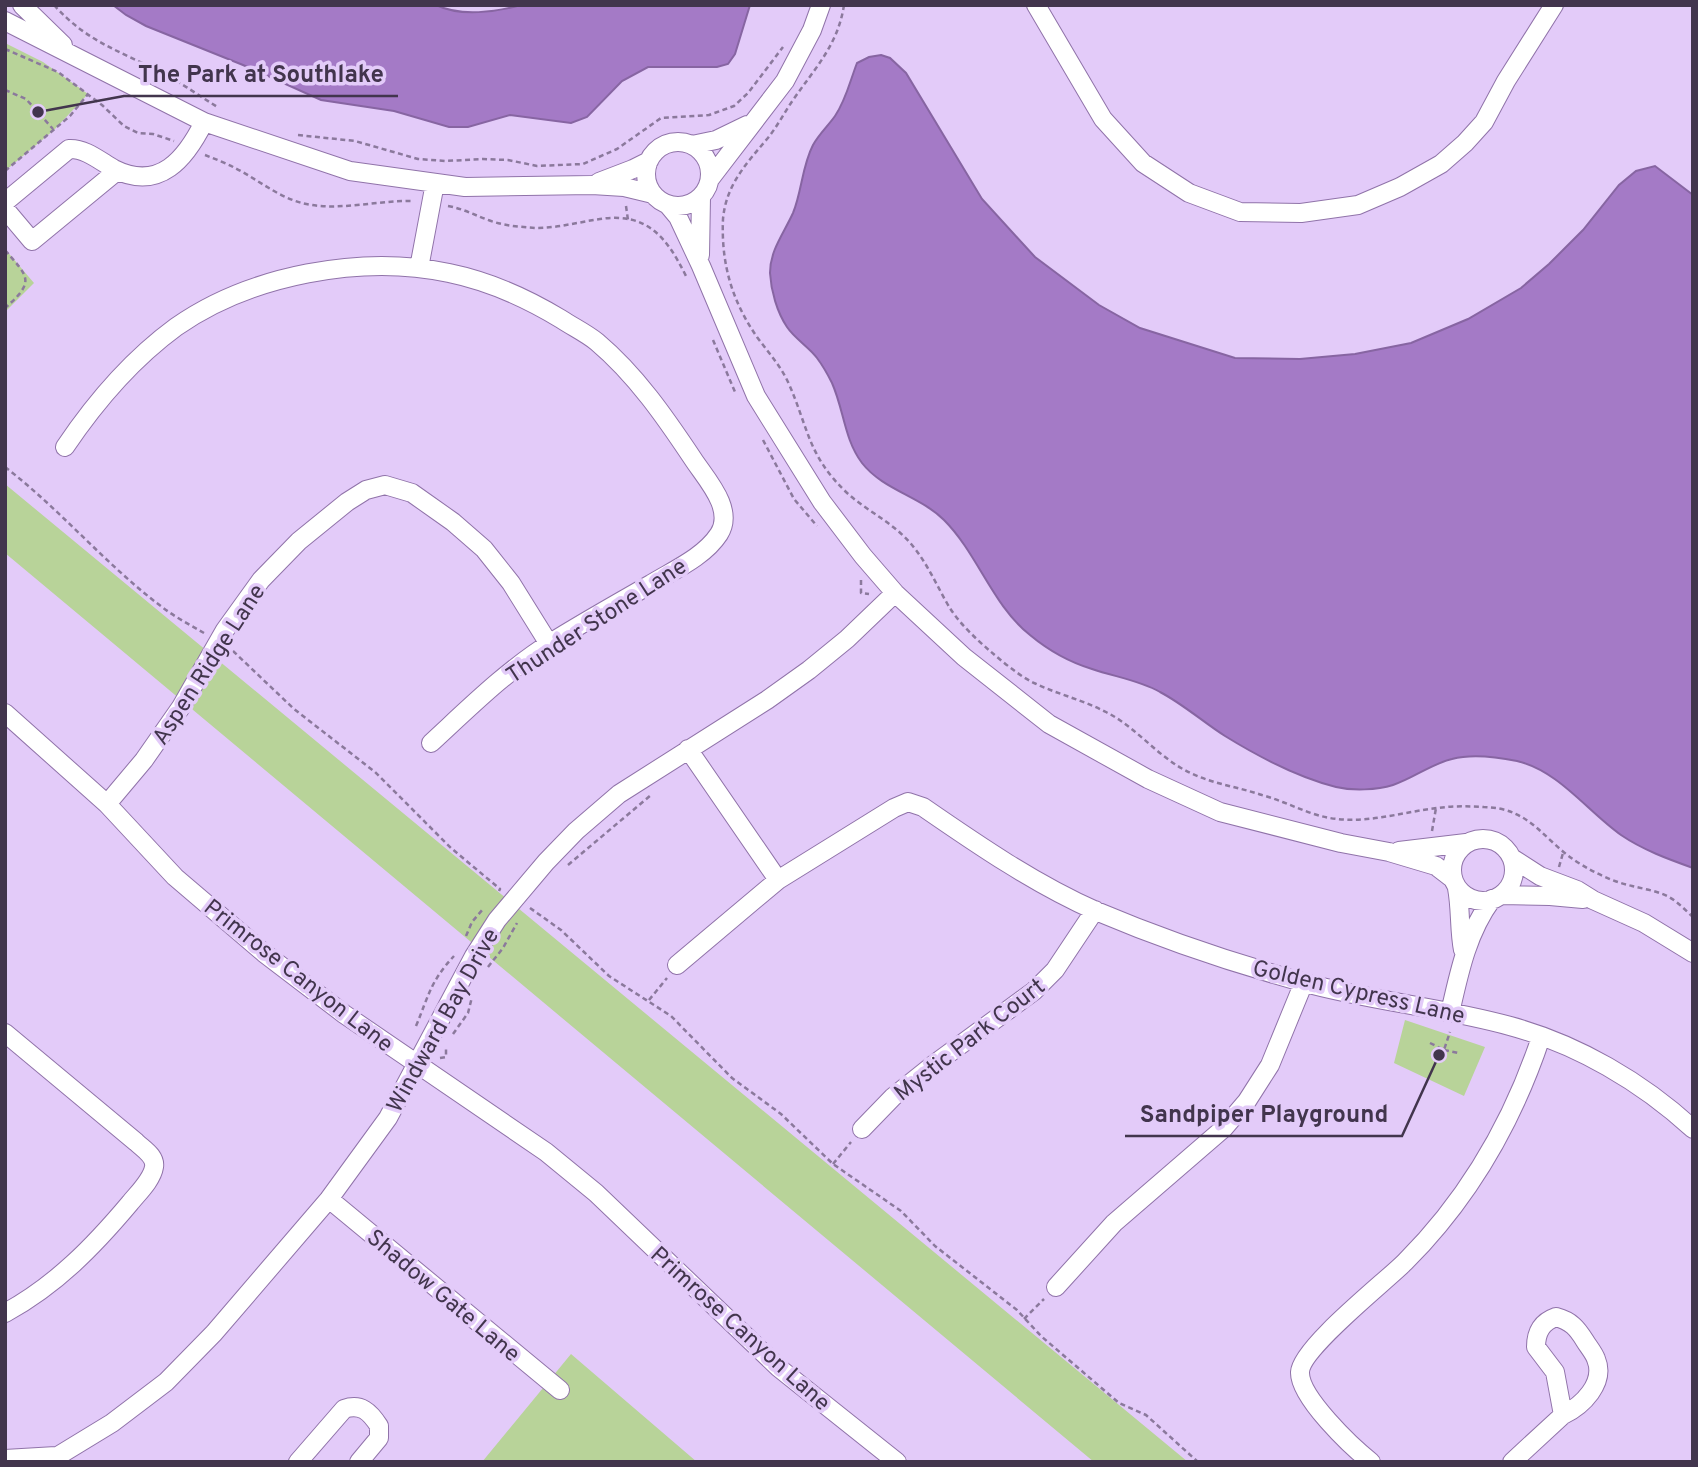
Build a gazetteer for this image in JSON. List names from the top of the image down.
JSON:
{
  "streets": {
    "street": [
      "Thunder Stone Lane",
      "Aspen Ridge Lane",
      "Primrose Canyon Lane",
      "Golden Cypress Lane",
      "Windward Bay Drive",
      "Mystic Park Court",
      "Shadow Gate Lane"
    ]
  },
  "crossings": [
    ["Thunder Stone Lane", "Aspen Ridge Lane"],
    ["Aspen Ridge Lane", "Primrose Canyon Lane"],
    ["Primrose Canyon Lane", "Windward Bay Drive"],
    ["Golden Cypress Lane", "Mystic Park Court"],
    ["Windward Bay Drive", "Shadow Gate Lane"]
  ],
  "places": ["The Park at Southlake", "Sandpiper Playground"]
}
